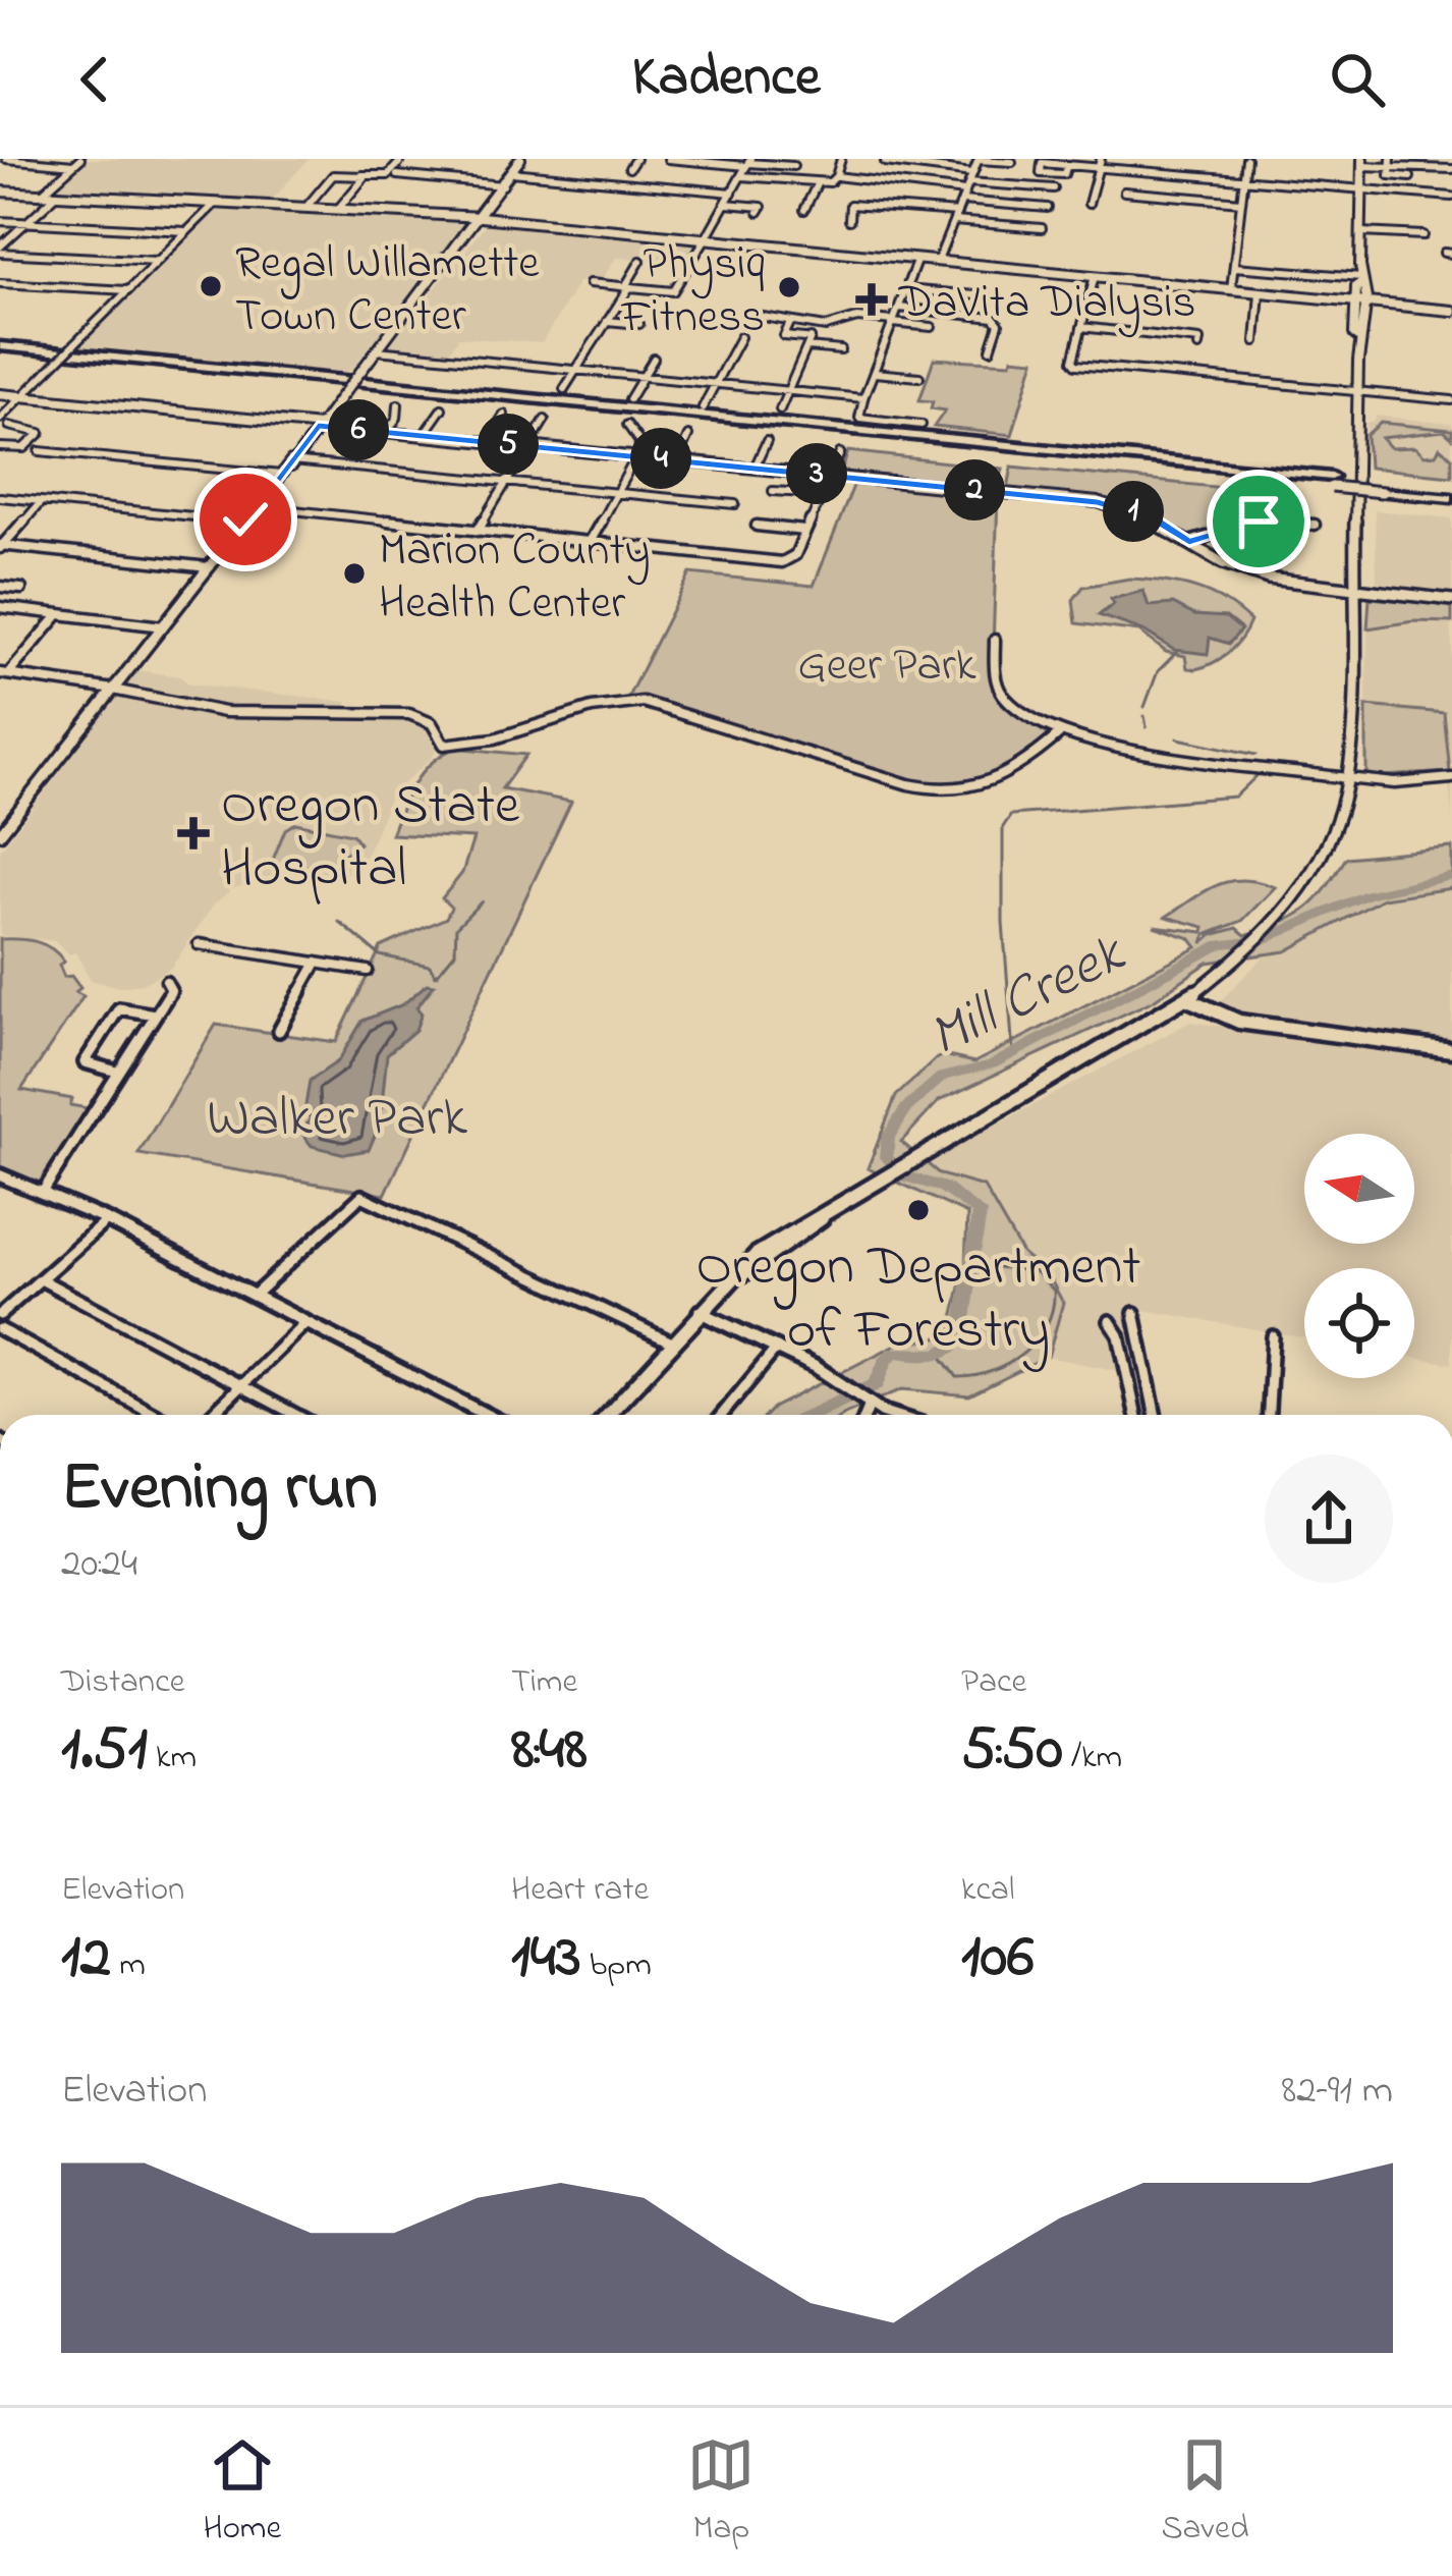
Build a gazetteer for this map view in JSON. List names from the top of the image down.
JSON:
{
  "water": ["Mill Creek"],
  "parks": ["Geer Park", "Walker Park"],
  "places": {
    "other": [
      "Regal Willamette Town Center",
      "Physiq Fitness",
      "Marion County Health Center",
      "Oregon Department of Forestry"
    ],
    "health": ["DaVita Dialysis", "Oregon State Hospital"]
  },
  "north": "left",
  "page": {
    "header": "Kadence",
    "pins": [
      "6",
      "5",
      "4",
      "3",
      "2",
      "1"
    ],
    "heading": ["Evening run", "20:24"],
    "stats": [
      ["Distance", "1.51 km"],
      ["Time", "8:48"],
      ["Pace", "5:50 /km"],
      ["Elevation", "12 m"],
      ["Heart rate", "143 bpm"],
      ["kcal", "106"]
    ],
    "chart": ["Elevation", "82–91 m"],
    "tabs": ["Home", "Map", "Saved"]
  }
}
